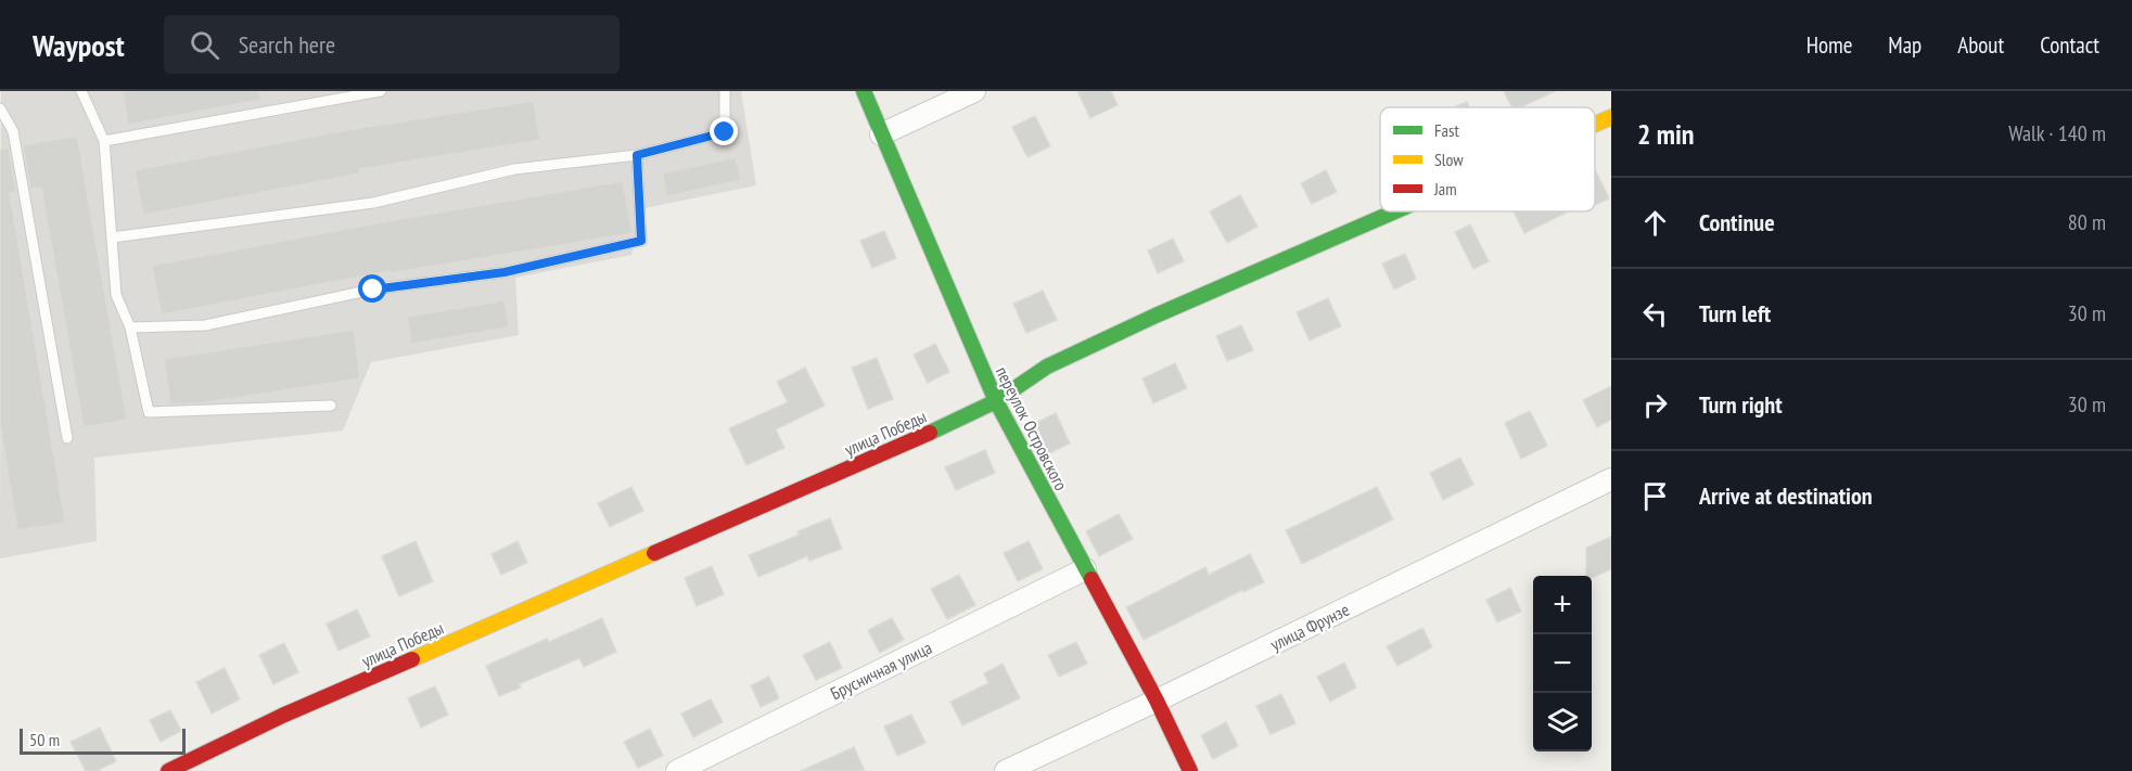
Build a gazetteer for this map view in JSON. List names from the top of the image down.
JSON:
{
  "streets": {
    "street": [
      "переулок Островского",
      "улица Победы",
      "улица Фрунзе",
      "Брусничная улица"
    ]
  },
  "crossings": [
    ["переулок Островского", "улица Победы"],
    ["переулок Островского", "улица Фрунзе"],
    ["переулок Островского", "Брусничная улица"]
  ],
  "legend": ["Fast", "Slow", "Jam"],
  "scale_bar": "50 m",
  "page": {
    "header": "Waypost",
    "search": "Search here",
    "nav": [
      "Home",
      "Map",
      "About",
      "Contact"
    ],
    "heading": ["2 min", "Walk · 140 m"],
    "list": [
      ["Continue", "80 m"],
      ["Turn left", "30 m"],
      ["Turn right", "30 m"],
      "Arrive at destination"
    ],
    "map_buttons": ["+", "−"],
    "scale": "50 m"
  }
}
